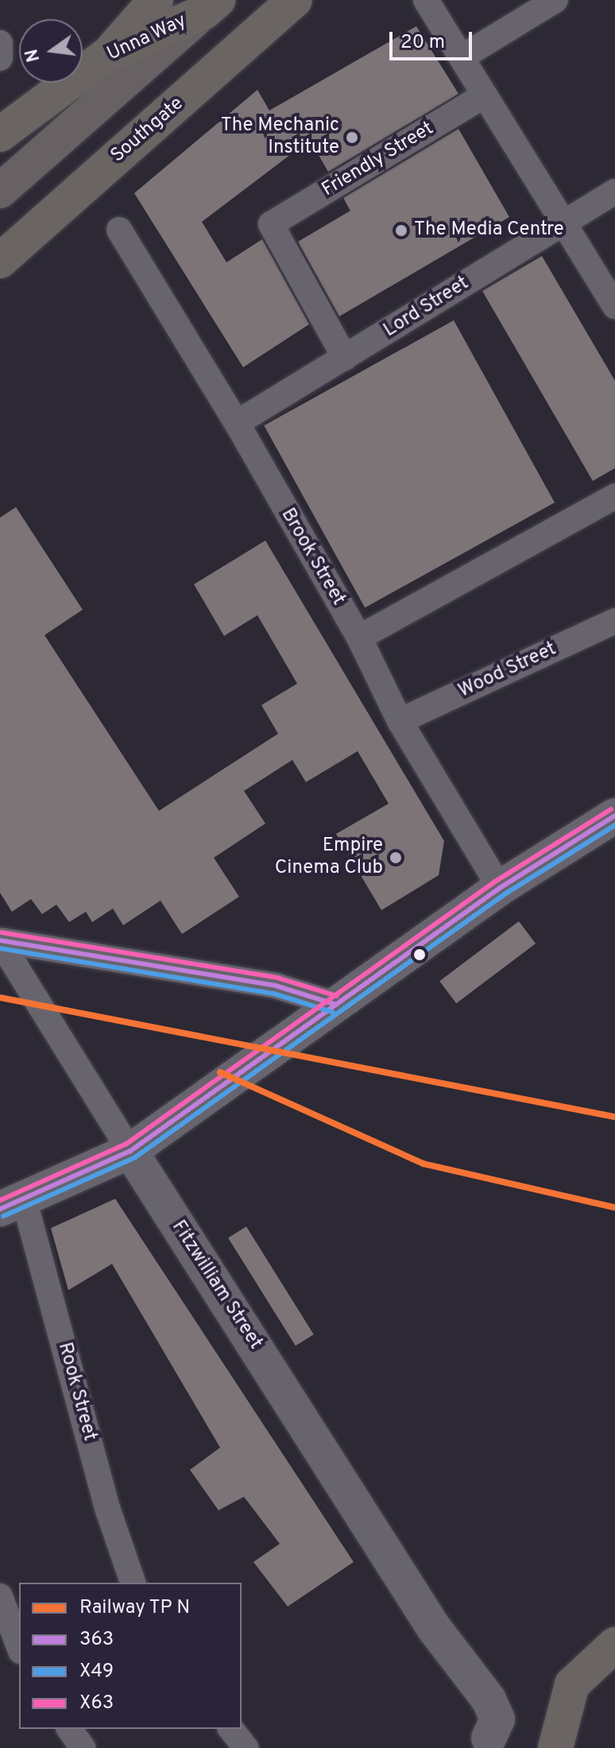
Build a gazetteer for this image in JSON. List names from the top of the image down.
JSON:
{
  "streets": {
    "highway": ["Unna Way", "Southgate"],
    "street": [
      "Friendly Street",
      "Lord Street",
      "Brook Street",
      "Wood Street",
      "Fitzwilliam Street",
      "Rook Street"
    ]
  },
  "crossings": [
    ["Friendly Street", "Lord Street"],
    ["Lord Street", "Brook Street"],
    ["Brook Street", "Wood Street"]
  ],
  "places": ["The Mechanic Institute", "The Media Centre", "Empire Cinema Club"],
  "lines": ["transit line X63", "transit line 363", "transit line X49"],
  "legend": [
    "Railway TP N",
    "363",
    "X49",
    "X63"
  ],
  "scale_bar": "20 m",
  "north": "left"
}
